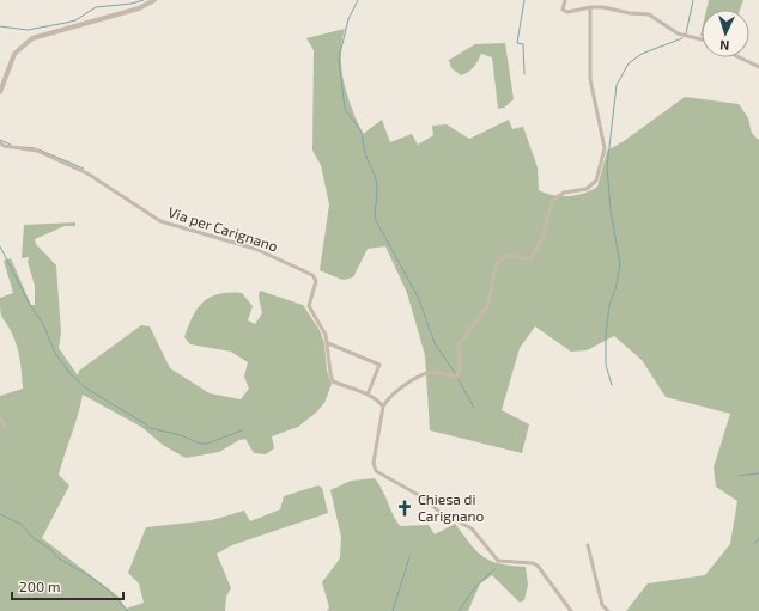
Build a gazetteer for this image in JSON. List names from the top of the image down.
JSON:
{
  "streets": {
    "street": ["Via per Carignano"]
  },
  "places": {
    "church": ["Chiesa di Carignano"]
  },
  "scale_bar": "200 m",
  "north": "bottom"
}
